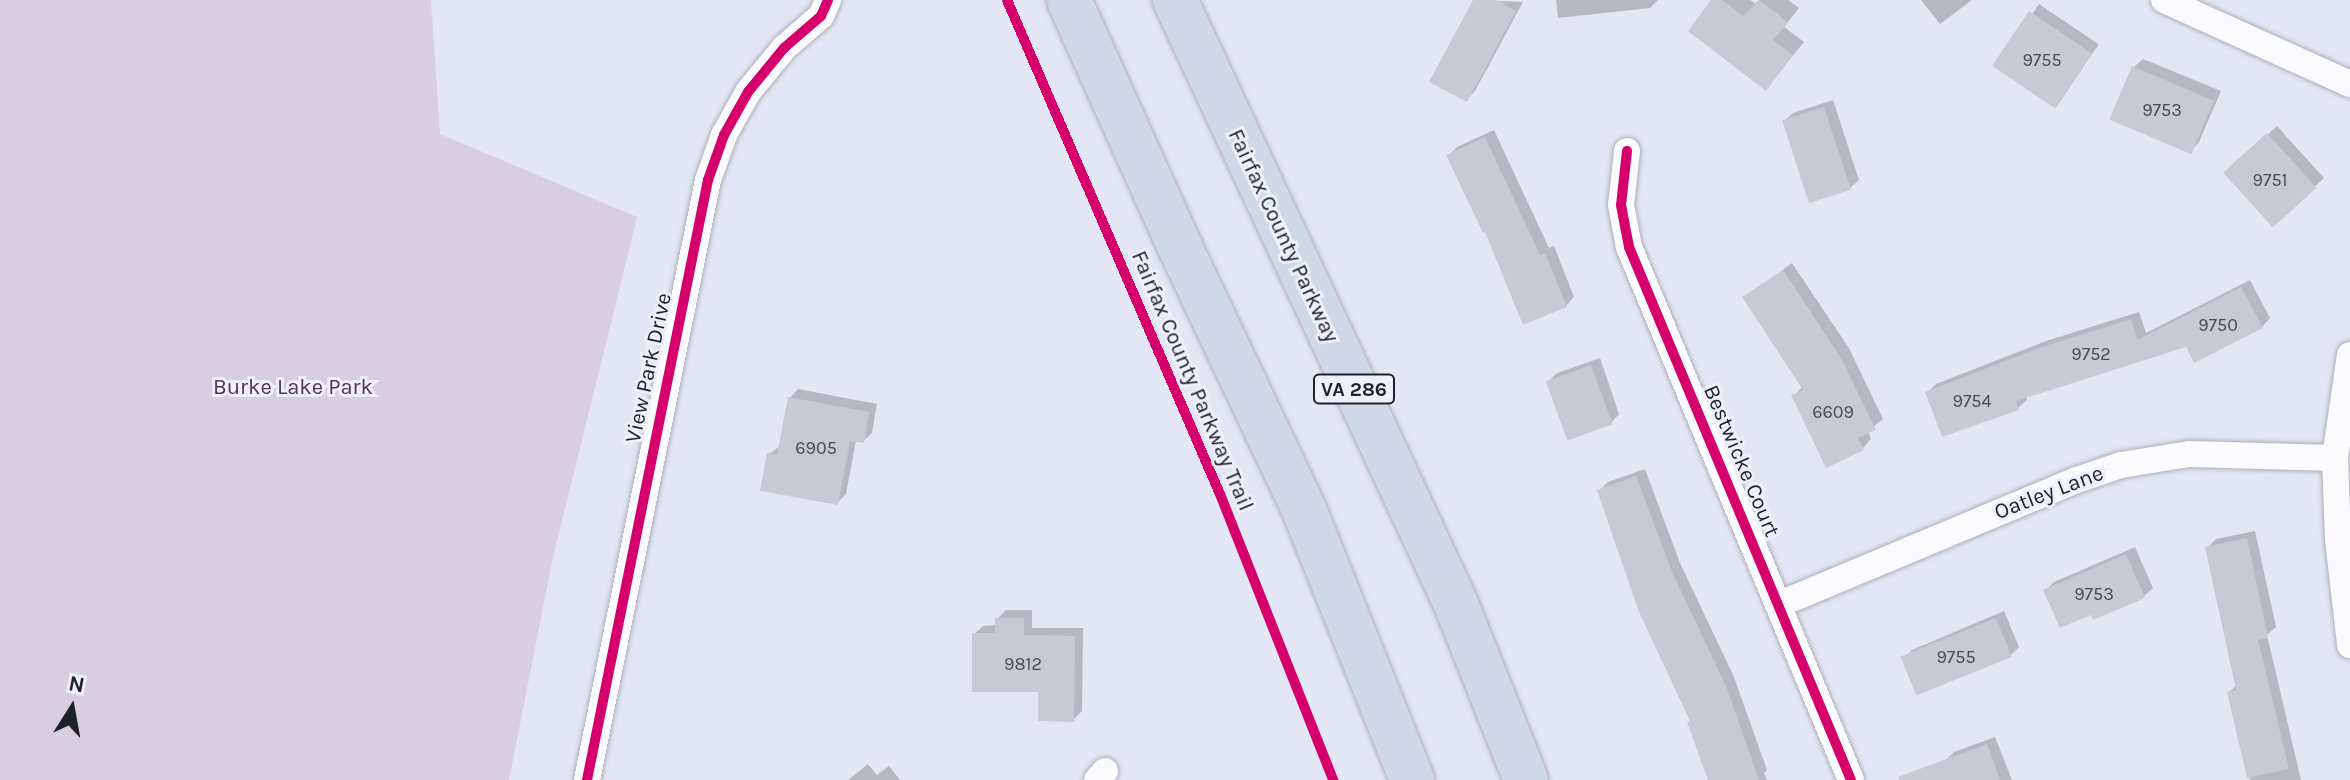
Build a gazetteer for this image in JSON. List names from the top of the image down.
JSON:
{
  "streets": {
    "highway": ["Fairfax County Parkway", "VA 286"],
    "street": ["View Park Drive", "Bestwicke Court", "Oatley Lane"],
    "cycle path": ["Fairfax County Parkway Trail"]
  },
  "crossings": [
    ["Bestwicke Court", "Oatley Lane"]
  ],
  "parks": ["Burke Lake Park"],
  "house_numbers": [
    "9755",
    "9753",
    "9751",
    "9750",
    "9752",
    "9754",
    "6609",
    "6905",
    "9753",
    "9755",
    "9812"
  ],
  "north": "top"
}
